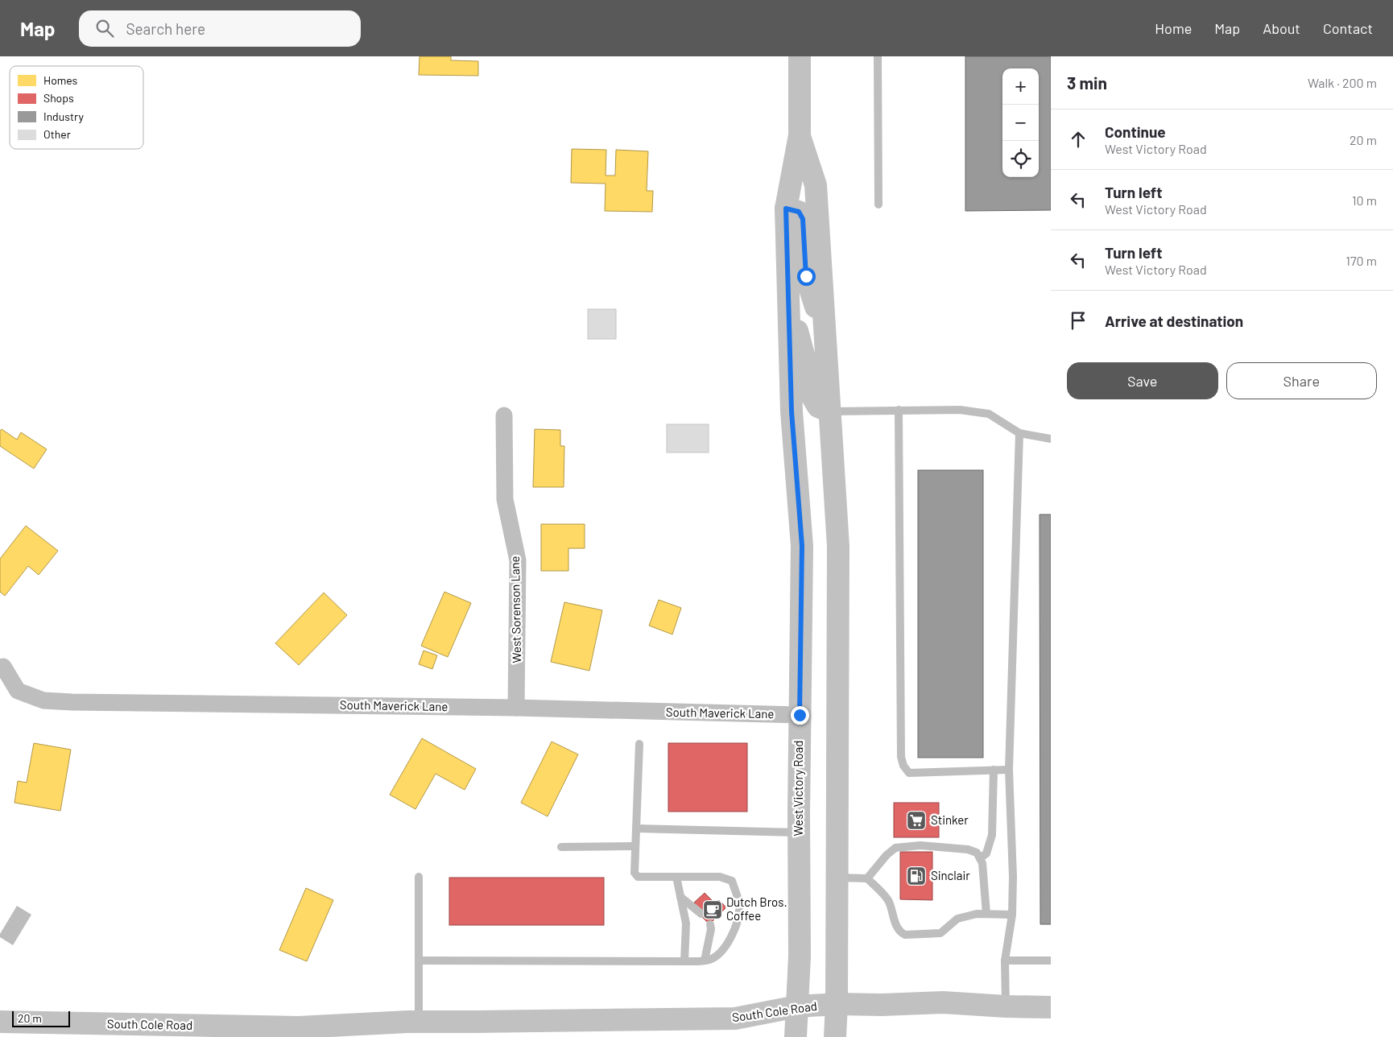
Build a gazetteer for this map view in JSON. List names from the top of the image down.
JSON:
{
  "streets": {
    "main road": ["West Victory Road", "South Cole Road"],
    "street": ["West Sorenson Lane", "South Maverick Lane"]
  },
  "crossings": [
    ["West Sorenson Lane", "South Maverick Lane"],
    ["South Maverick Lane", "West Victory Road"],
    ["West Victory Road", "South Cole Road"]
  ],
  "places": {
    "supermarket": ["Stinker"],
    "fuel station": ["Sinclair"],
    "cafe": ["Dutch Bros. Coffee"]
  },
  "legend": [
    "Homes",
    "Shops",
    "Industry",
    "Other"
  ],
  "scale_bar": "20 m",
  "page": {
    "header": "Map",
    "search": "Search here",
    "nav": [
      "Home",
      "Map",
      "About",
      "Contact"
    ],
    "heading": ["3 min", "Walk · 200 m"],
    "map_buttons": ["+", "−"],
    "list": [
      ["Continue", "West Victory Road", "20 m"],
      ["Turn left", "West Victory Road", "10 m"],
      ["Turn left", "West Victory Road", "170 m"],
      "Arrive at destination"
    ],
    "buttons": ["Save", "Share"],
    "scale": "20 m"
  }
}
